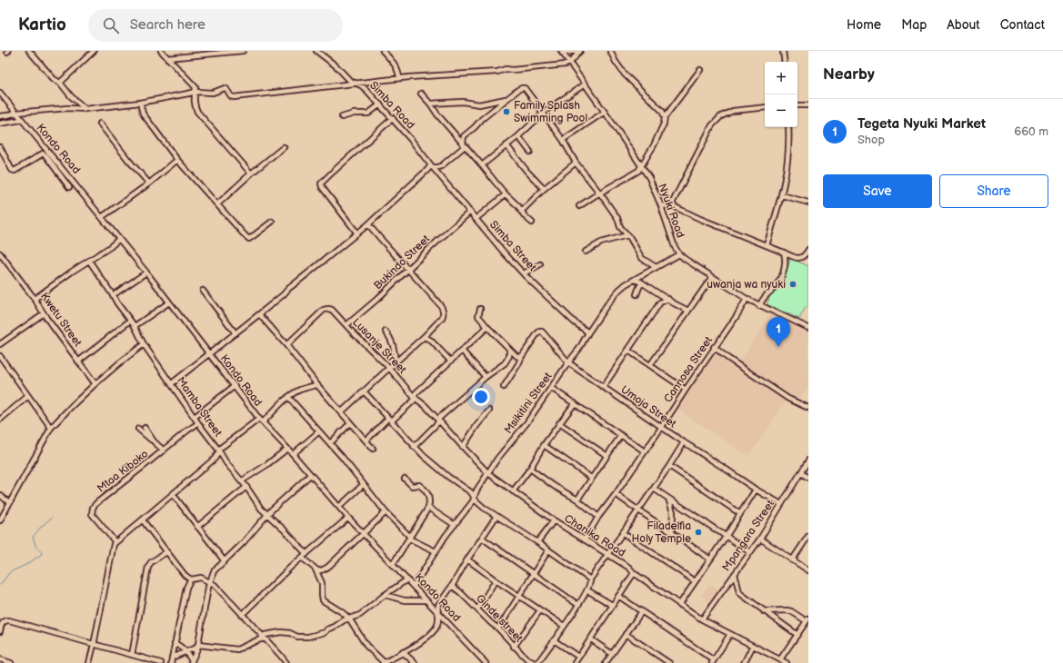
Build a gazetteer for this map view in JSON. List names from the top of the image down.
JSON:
{
  "streets": {
    "street": [
      "Simba Road",
      "Kondo Road",
      "Nyuki Road",
      "Simba Street",
      "Bukindo Street",
      "Kwetu Street",
      "Lusanje Street",
      "Cannosa Street",
      "Msikitini Street",
      "Mamba Street",
      "Umoja Street",
      "Mtaa Kiboko",
      "Chanika Road",
      "Mpangara Street",
      "Ginde street"
    ]
  },
  "crossings": [
    ["Simba Road", "Simba Street"],
    ["Kondo Road", "Msikitini Street"],
    ["Nyuki Road", "Cannosa Street"],
    ["Nyuki Road", "Msikitini Street"],
    ["Simba Street", "Bukindo Street"],
    ["Simba Street", "Msikitini Street"],
    ["Bukindo Street", "Lusanje Street"],
    ["Lusanje Street", "Chanika Road"],
    ["Cannosa Street", "Umoja Street"],
    ["Cannosa Street", "Chanika Road"],
    ["Msikitini Street", "Umoja Street"],
    ["Msikitini Street", "Chanika Road"],
    ["Mamba Street", "Mtaa Kiboko"],
    ["Umoja Street", "Mpangara Street"],
    ["Chanika Road", "Mpangara Street"]
  ],
  "places": ["Family Splash Swimming Pool", "uwanja wa nyuki", "Filadelfia Holy Temple"],
  "page": {
    "header": "Kartio",
    "search": "Search here",
    "nav": [
      "Home",
      "Map",
      "About",
      "Contact"
    ],
    "heading": "Nearby",
    "map_buttons": ["+", "−"],
    "list": [
      {
        "mark": "1",
        "name": "Tegeta Nyuki Market",
        "note": "Shop",
        "value": "660 m"
      }
    ],
    "buttons": ["Save", "Share"],
    "pins": "1"
  }
}
